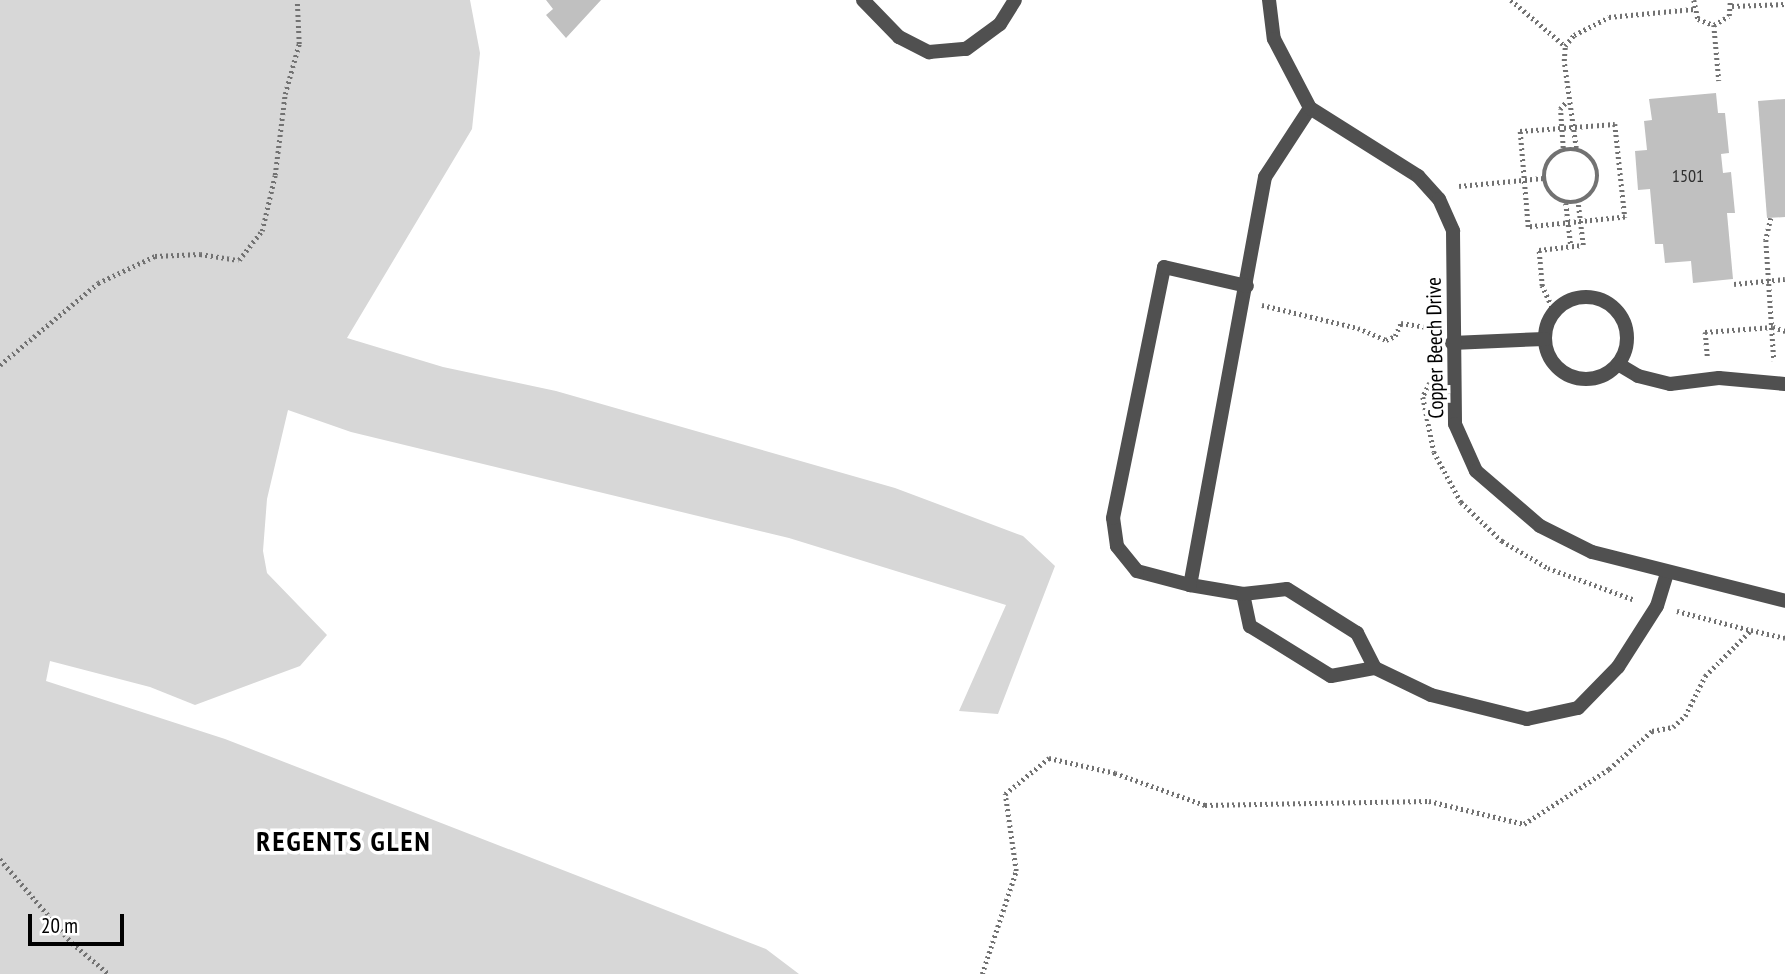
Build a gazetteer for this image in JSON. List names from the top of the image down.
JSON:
{
  "streets": {
    "street": ["Copper Beech Drive"]
  },
  "districts": ["REGENTS GLEN"],
  "house_numbers": ["1501"],
  "scale_bar": "20 m"
}
